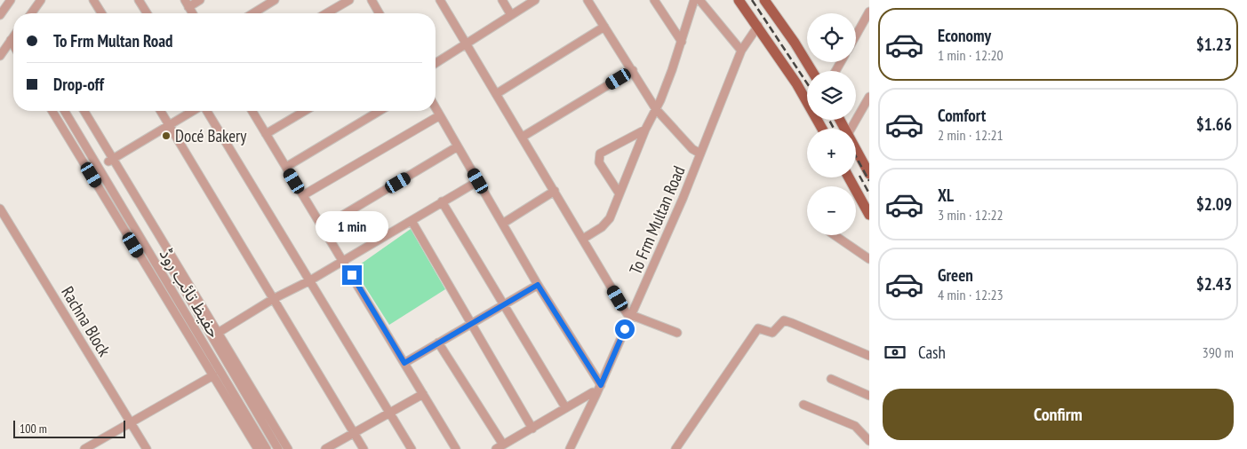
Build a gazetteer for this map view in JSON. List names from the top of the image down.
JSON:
{
  "streets": {
    "street": ["To Frm Multan Road", "حفیظ تائب روڈ", "Rachna Block"]
  },
  "places": ["Docé Bakery"],
  "scale_bar": "100 m",
  "page": {
    "list": [
      {
        "name": "Economy",
        "note": "1 min · 12:20",
        "value": "$1.23"
      },
      {
        "name": "Comfort",
        "note": "2 min · 12:21",
        "value": "$1.66"
      },
      {
        "name": "XL",
        "note": "3 min · 12:22",
        "value": "$2.09"
      },
      {
        "name": "Green",
        "note": "4 min · 12:23",
        "value": "$2.43"
      }
    ],
    "map_buttons": ["+", "−"],
    "banner": ["To Frm Multan Road", "Drop-off"],
    "bubble": "1 min",
    "pay": ["Cash", "390 m"],
    "buttons": "Confirm",
    "scale": "100 m"
  }
}
